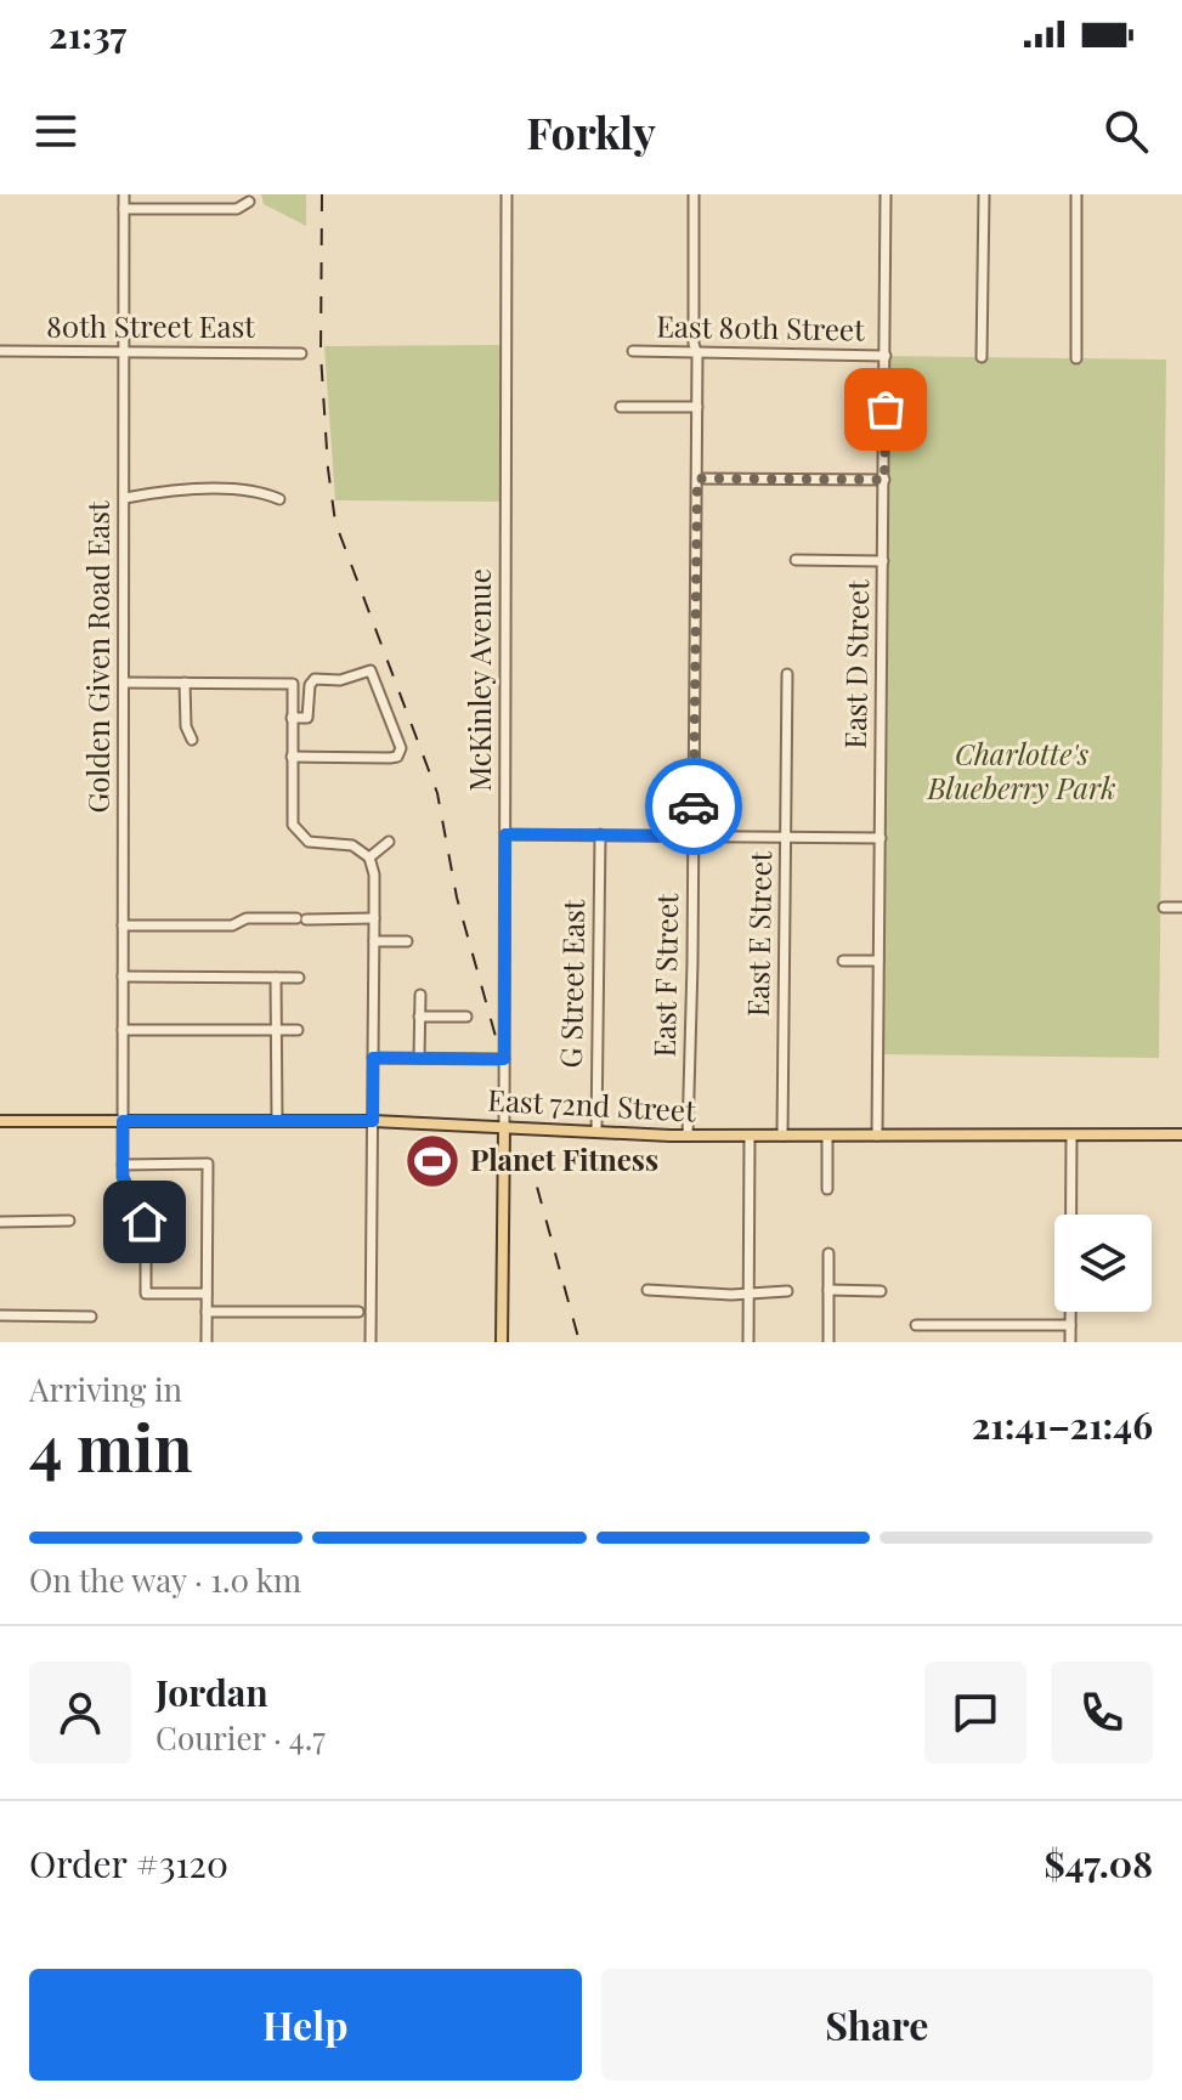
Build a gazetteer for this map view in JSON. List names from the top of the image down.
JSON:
{
  "streets": {
    "main road": ["McKinley Avenue", "East 72nd Street"],
    "street": [
      "80th Street East",
      "East 80th Street",
      "Golden Given Road East",
      "East D Street",
      "East E Street",
      "East F Street",
      "G Street East"
    ]
  },
  "crossings": [
    ["80th Street East", "Golden Given Road East"],
    ["East 80th Street", "East D Street"],
    ["East 80th Street", "East F Street"],
    ["Golden Given Road East", "East 72nd Street"],
    ["East D Street", "East 72nd Street"],
    ["McKinley Avenue", "East 72nd Street"],
    ["East E Street", "East 72nd Street"],
    ["East F Street", "East 72nd Street"],
    ["G Street East", "East 72nd Street"]
  ],
  "parks": ["Charlotte's Blueberry Park"],
  "places": {
    "sports": ["Planet Fitness"]
  },
  "page": {
    "status": "21:37",
    "header": "Forkly",
    "heading": ["4 min", "Arriving in", "21:41–21:46"],
    "panel": [
      "Jordan",
      "Courier · 4.7",
      "Order #3120",
      "$47.08"
    ],
    "bar": "On the way · 1.0 km",
    "buttons": ["Help", "Share"]
  }
}
